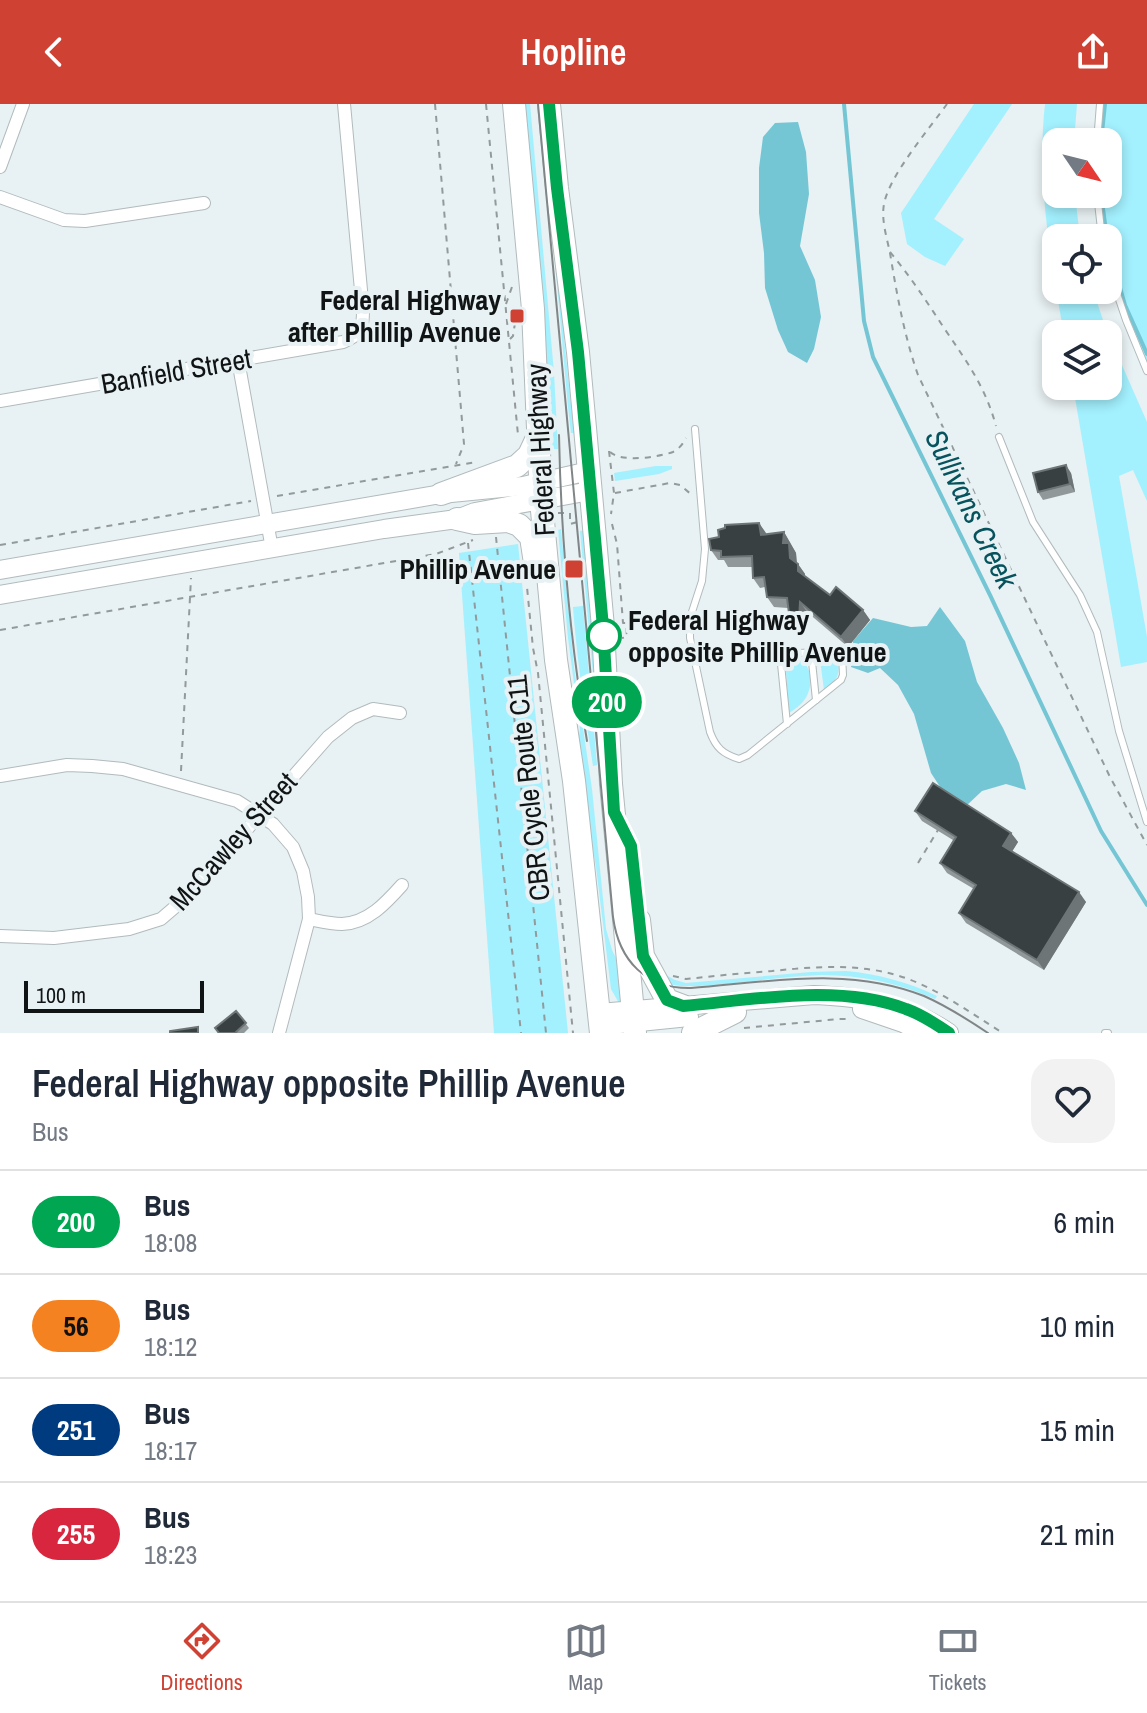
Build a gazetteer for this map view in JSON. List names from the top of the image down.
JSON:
{
  "streets": {
    "highway": ["Federal Highway"],
    "street": ["Banfield Street", "McCawley Street"],
    "path": ["CBR Cycle Route C11"]
  },
  "water": ["Sullivans Creek"],
  "places": {
    "transit": ["Federal Highway after Phillip Avenue", "Phillip Avenue"],
    "other": ["Federal Highway opposite Phillip Avenue"]
  },
  "lines": ["bus line 200"],
  "scale_bar": "100 m",
  "north": "bottom right",
  "page": {
    "header": "Hopline",
    "on_map": "200",
    "scale": "100 m",
    "heading": ["Federal Highway opposite Phillip Avenue", "Bus"],
    "list": [
      {
        "mark": "200",
        "name": "Bus",
        "note": "18:08",
        "value": "6 min"
      },
      {
        "mark": "56",
        "name": "Bus",
        "note": "18:12",
        "value": "10 min"
      },
      {
        "mark": "251",
        "name": "Bus",
        "note": "18:17",
        "value": "15 min"
      },
      {
        "mark": "255",
        "name": "Bus",
        "note": "18:23",
        "value": "21 min"
      }
    ],
    "tabs": ["Directions", "Map", "Tickets"]
  }
}
